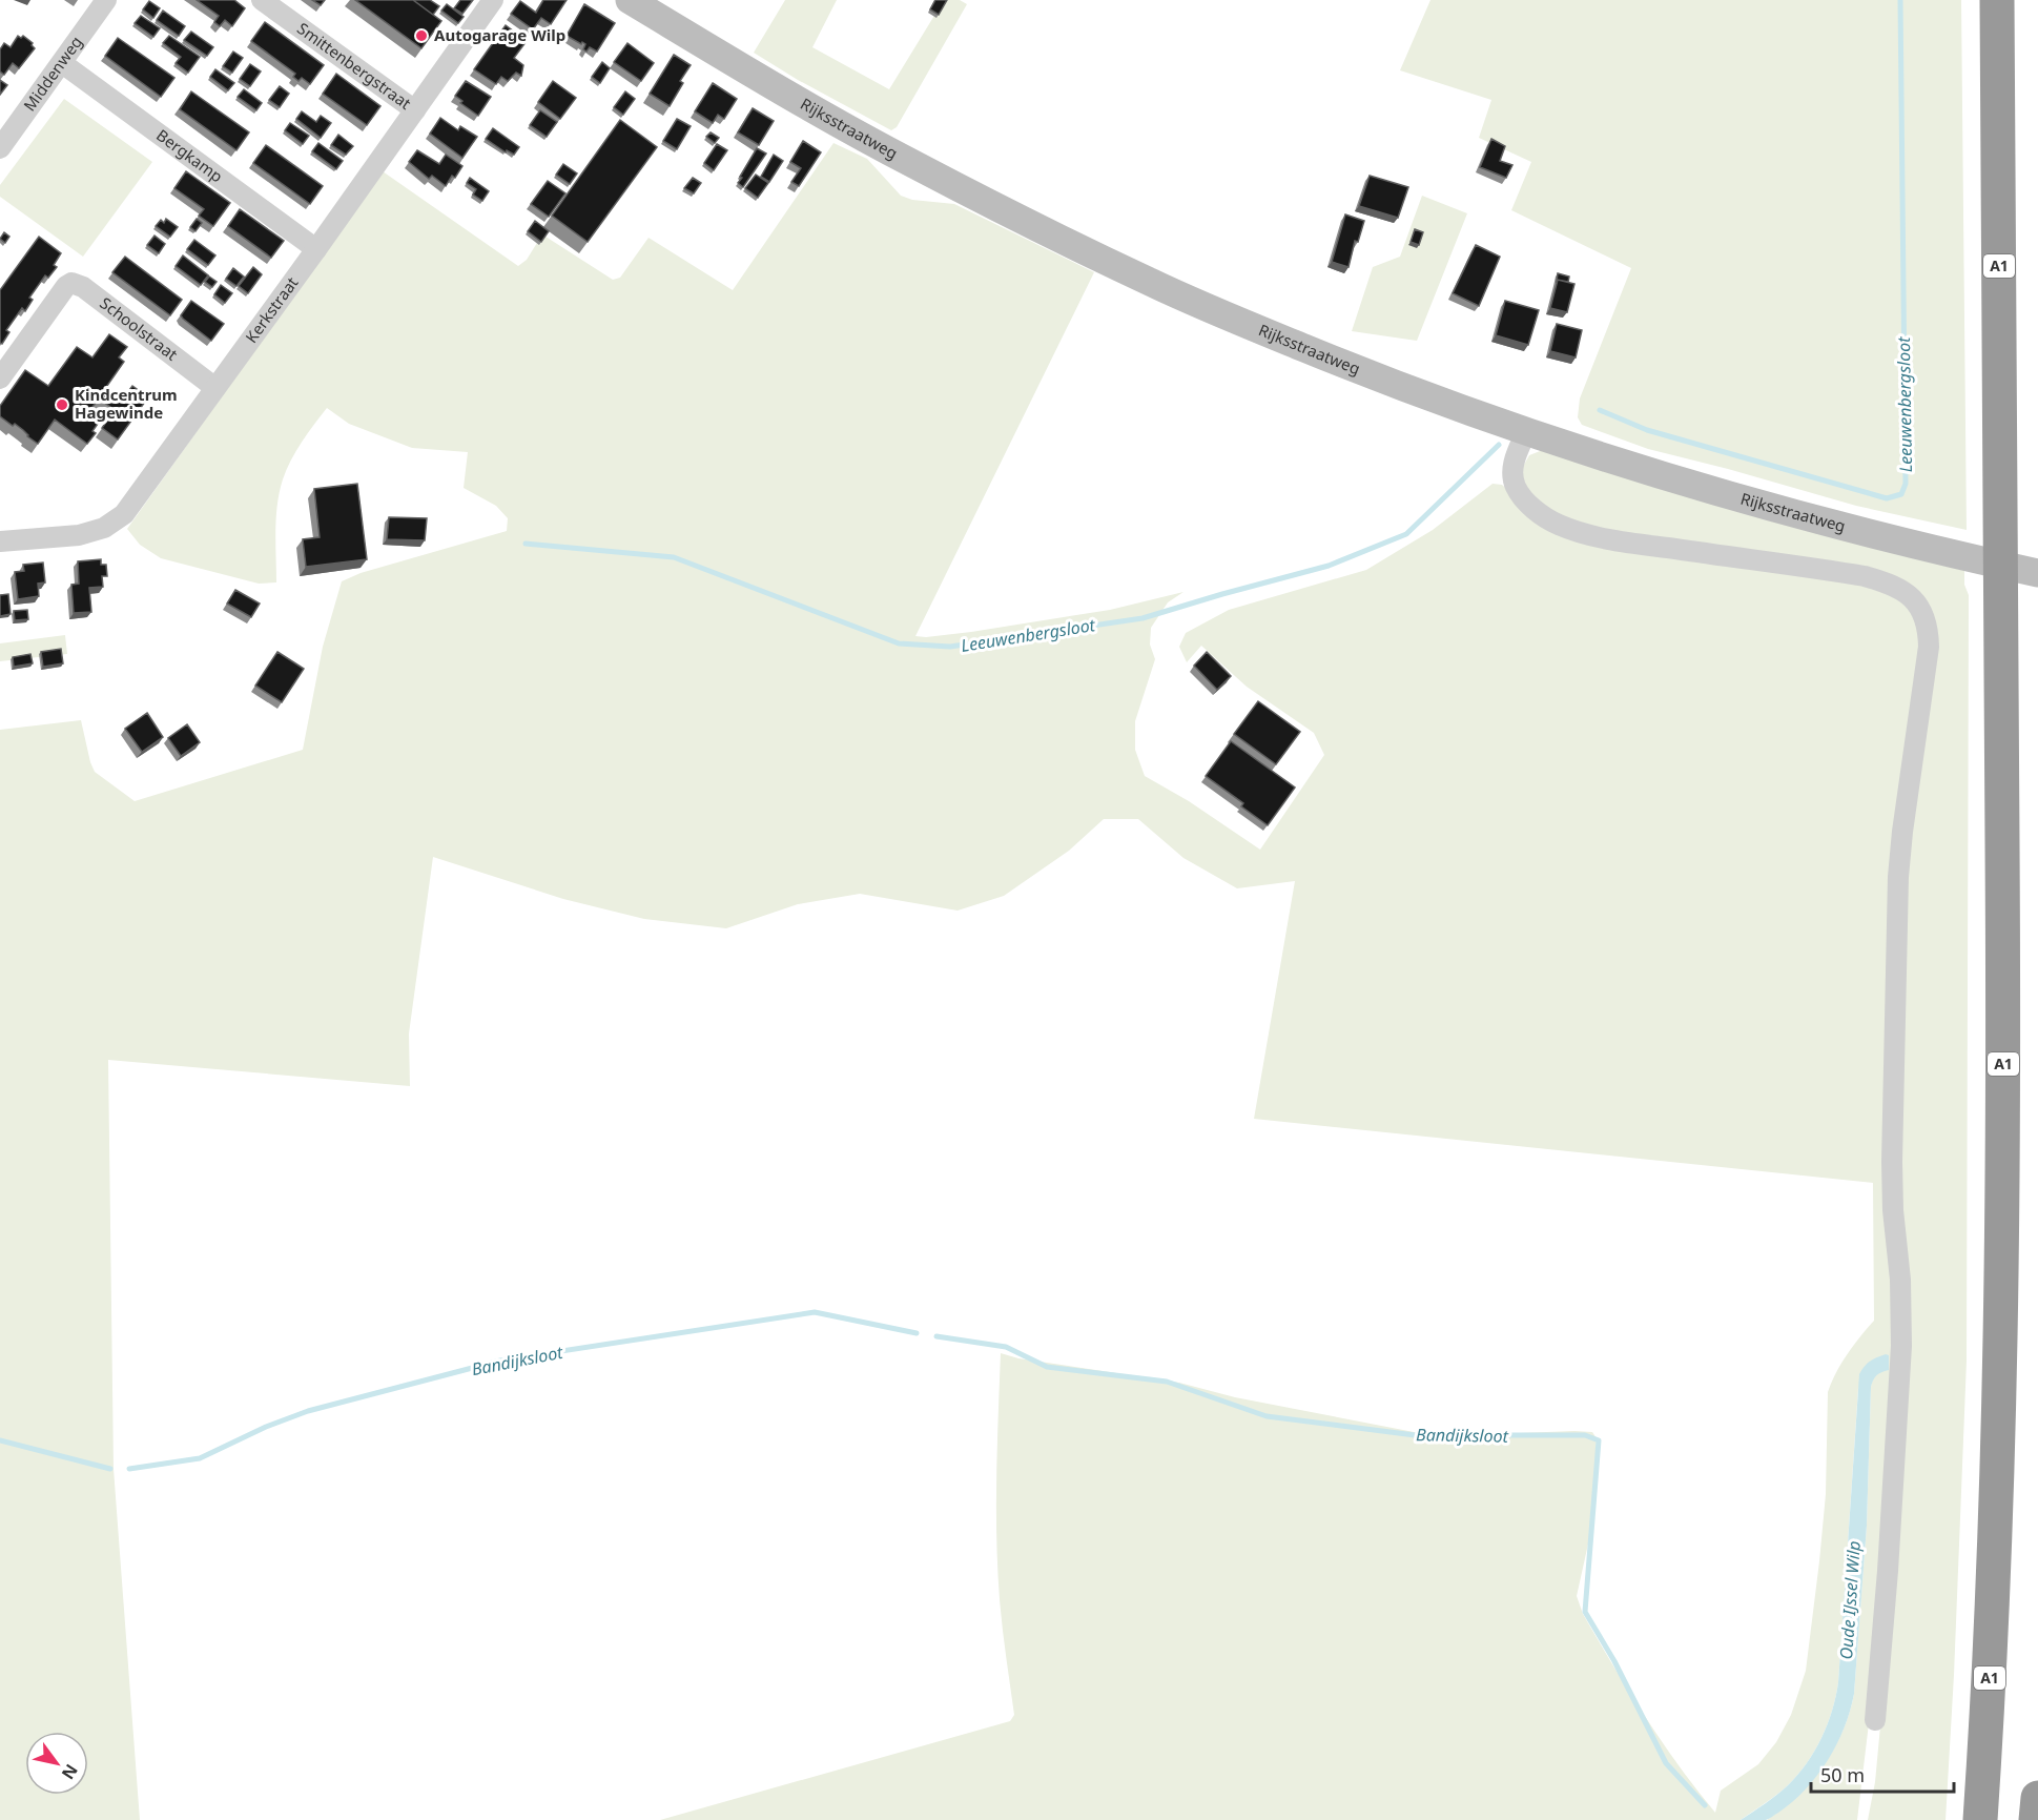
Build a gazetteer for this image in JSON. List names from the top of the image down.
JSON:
{
  "streets": {
    "highway": ["A1"],
    "main road": ["Rijksstraatweg"],
    "street": [
      "Smittenbergstraat",
      "Middenweg",
      "Bergkamp",
      "Kerkstraat",
      "Schoolstraat"
    ]
  },
  "crossings": [
    ["Smittenbergstraat", "Kerkstraat"],
    ["Middenweg", "Bergkamp"],
    ["Bergkamp", "Kerkstraat"],
    ["Kerkstraat", "Schoolstraat"]
  ],
  "water": ["Leeuwenbergsloot", "Bandijksloot", "Oude IJssel Wilp"],
  "places": ["Autogarage Wilp", "Kindcentrum Hagewinde"],
  "scale_bar": "50 m",
  "north": "bottom right"
}
